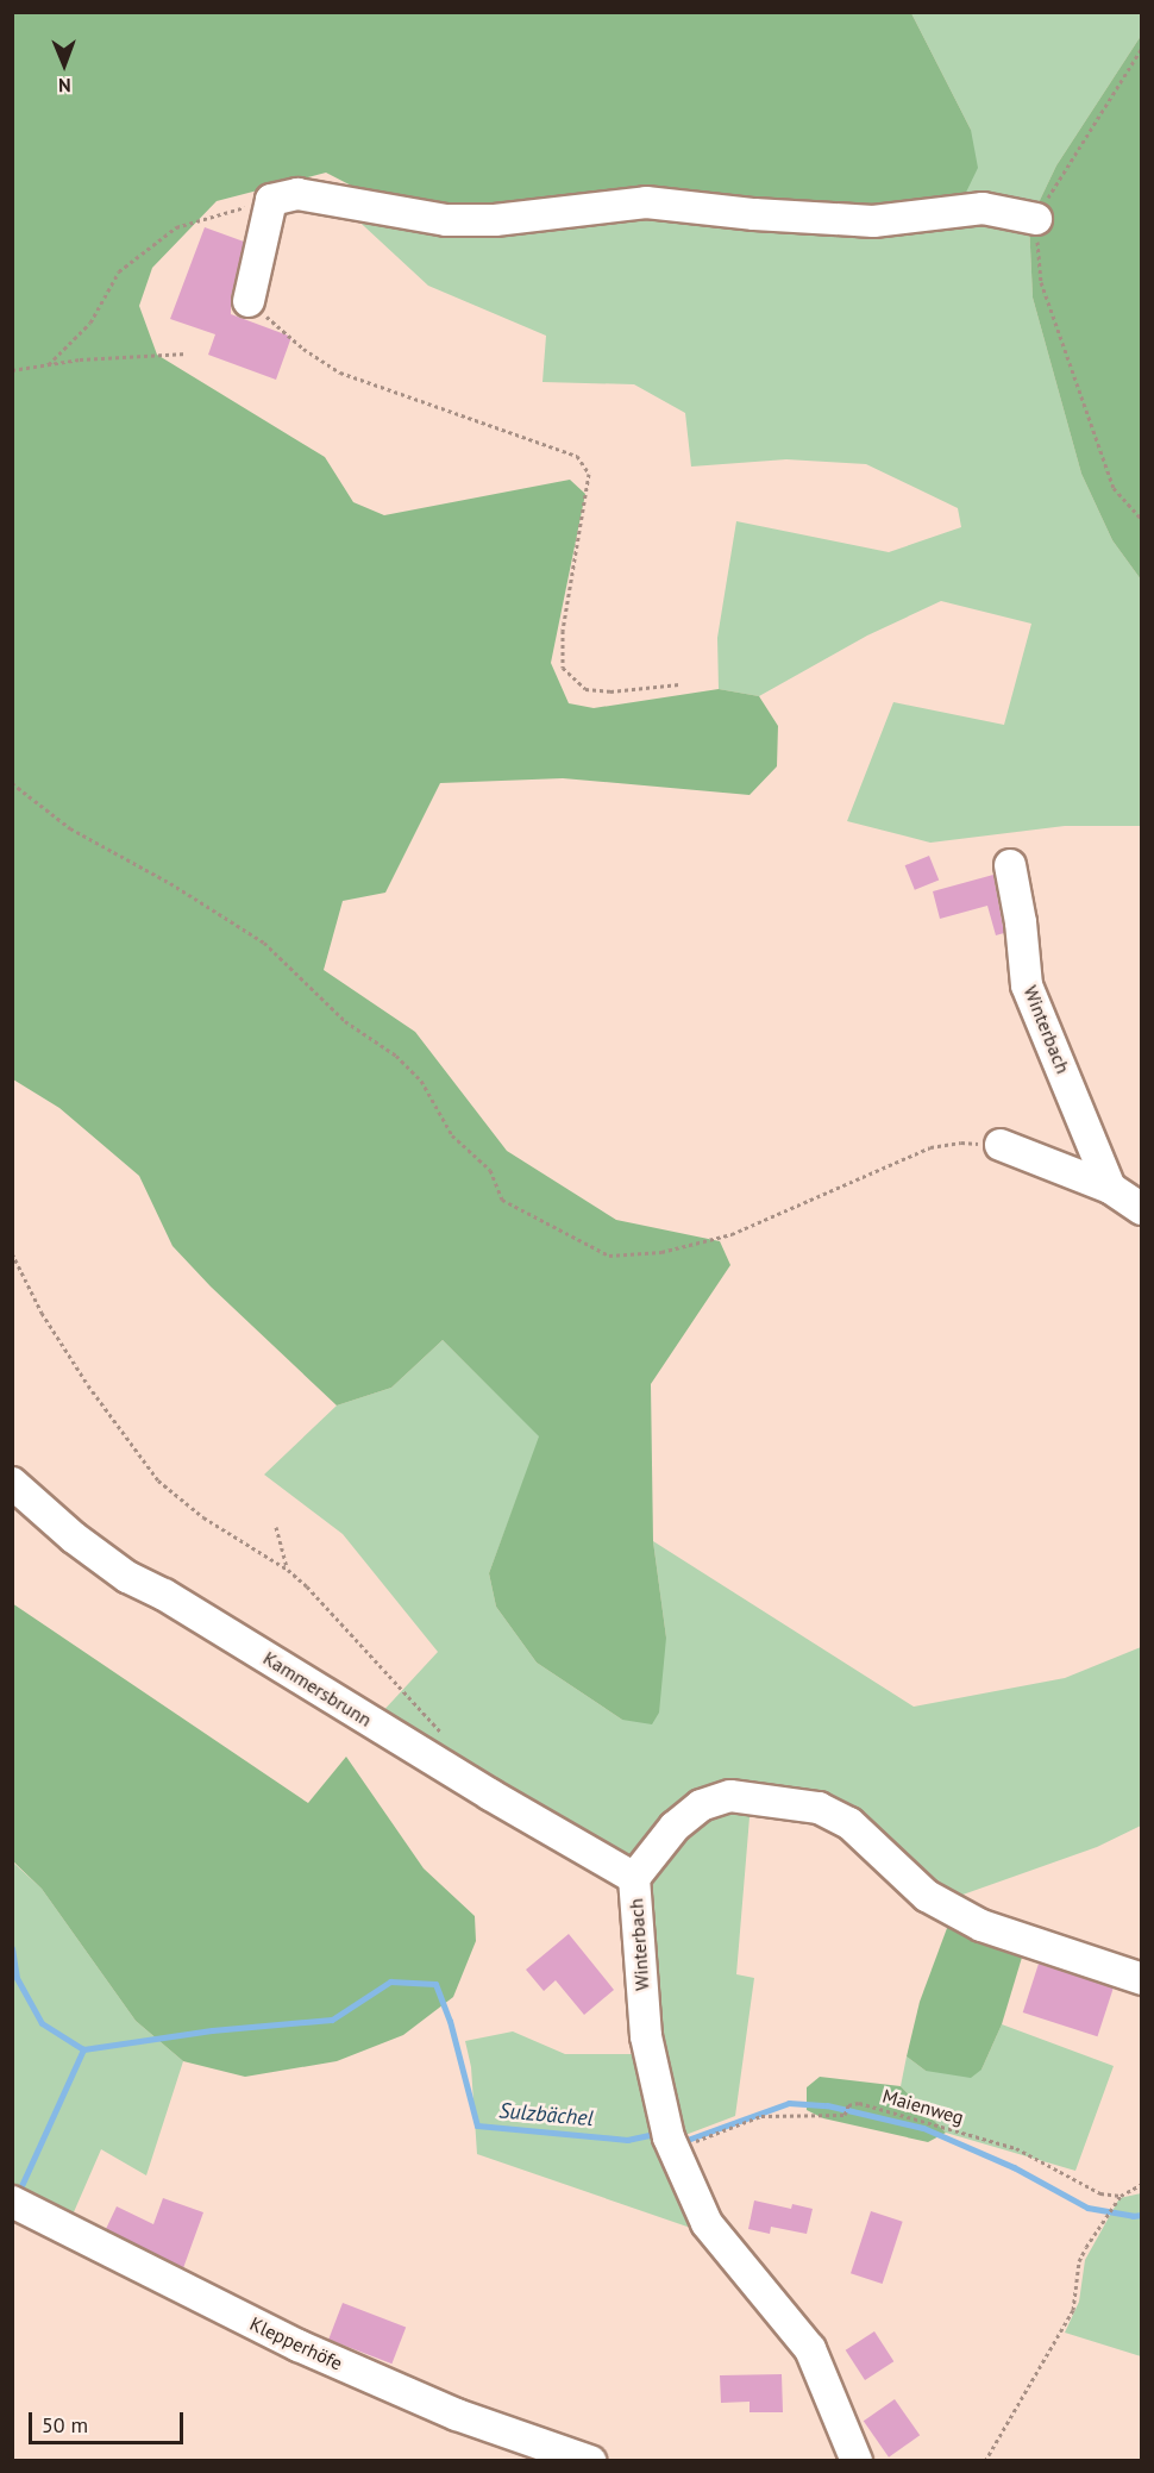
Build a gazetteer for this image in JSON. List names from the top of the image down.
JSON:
{
  "streets": {
    "street": ["Winterbach", "Kammersbrunn", "Klepperhöfe"],
    "path": ["Maienweg"]
  },
  "crossings": [
    ["Winterbach", "Kammersbrunn"],
    ["Winterbach", "Maienweg"]
  ],
  "water": ["Sulzbächel"],
  "scale_bar": "50 m",
  "north": "bottom"
}
